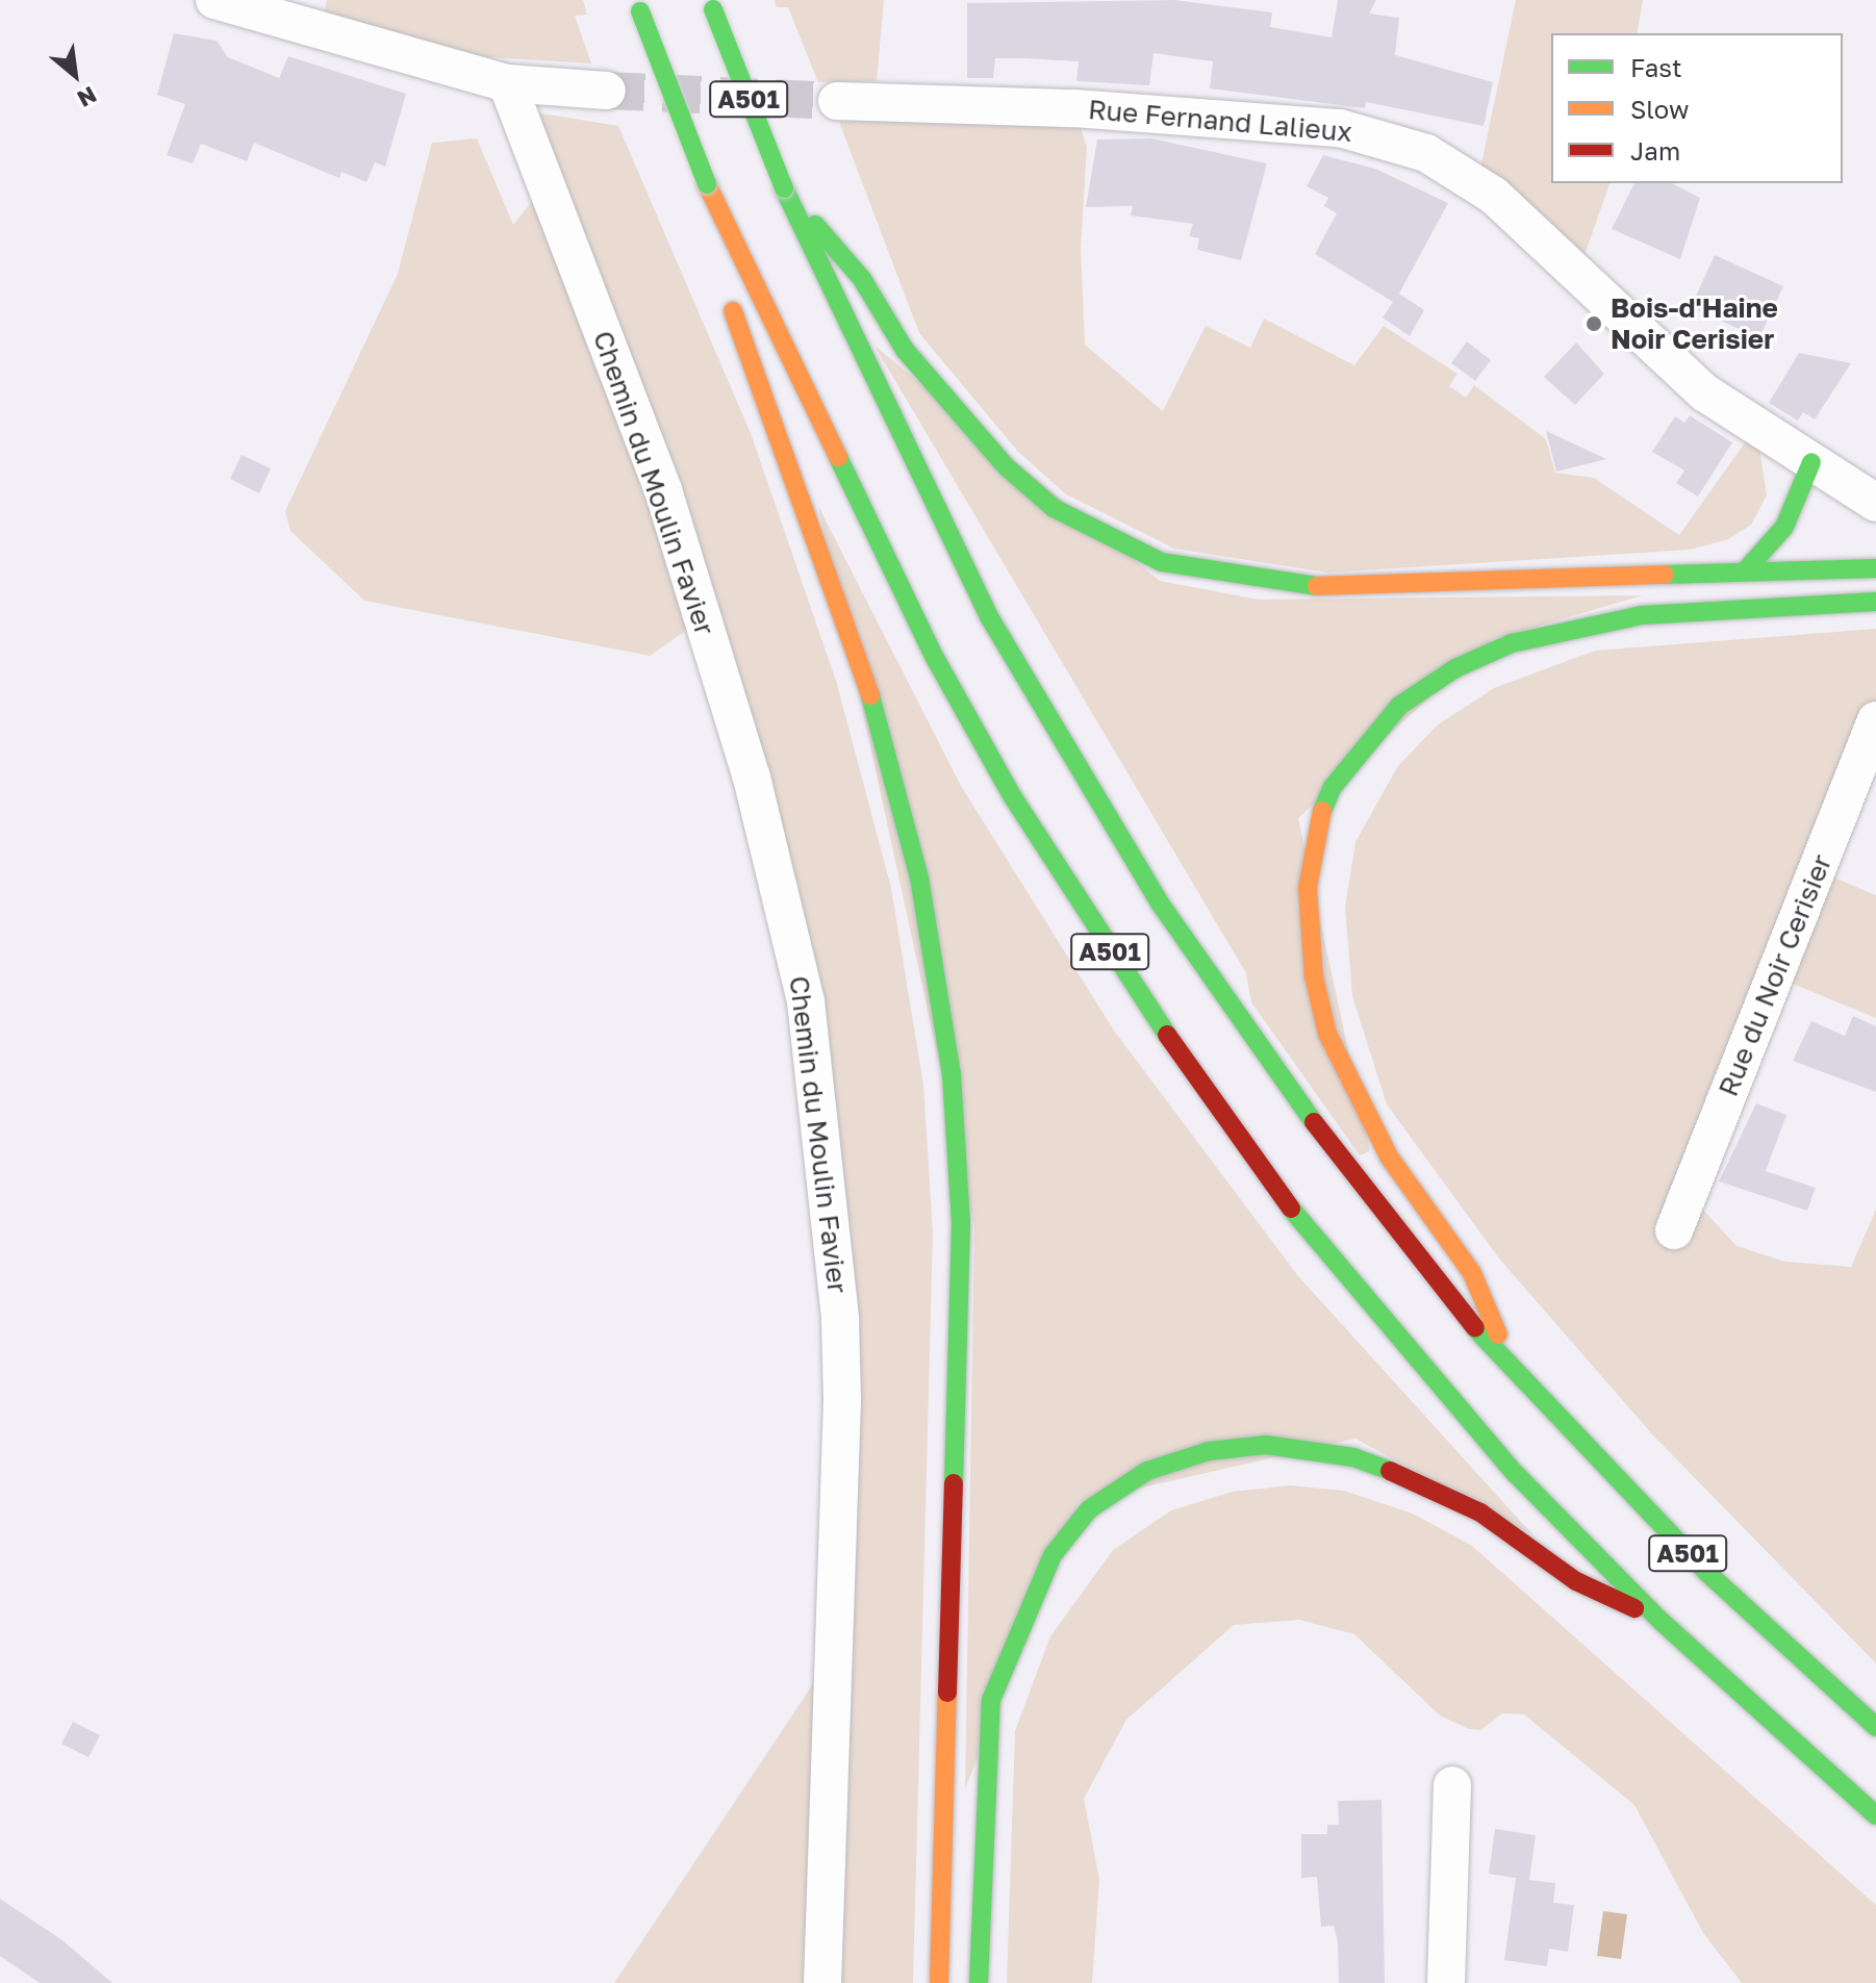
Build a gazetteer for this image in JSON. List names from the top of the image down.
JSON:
{
  "streets": {
    "highway": ["A501"],
    "street": ["Rue Fernand Lalieux", "Chemin du Moulin Favier", "Rue du Noir Cerisier"]
  },
  "places": ["Bois-d'Haine Noir Cerisier"],
  "legend": ["Fast", "Slow", "Jam"],
  "north": "bottom right"
}
